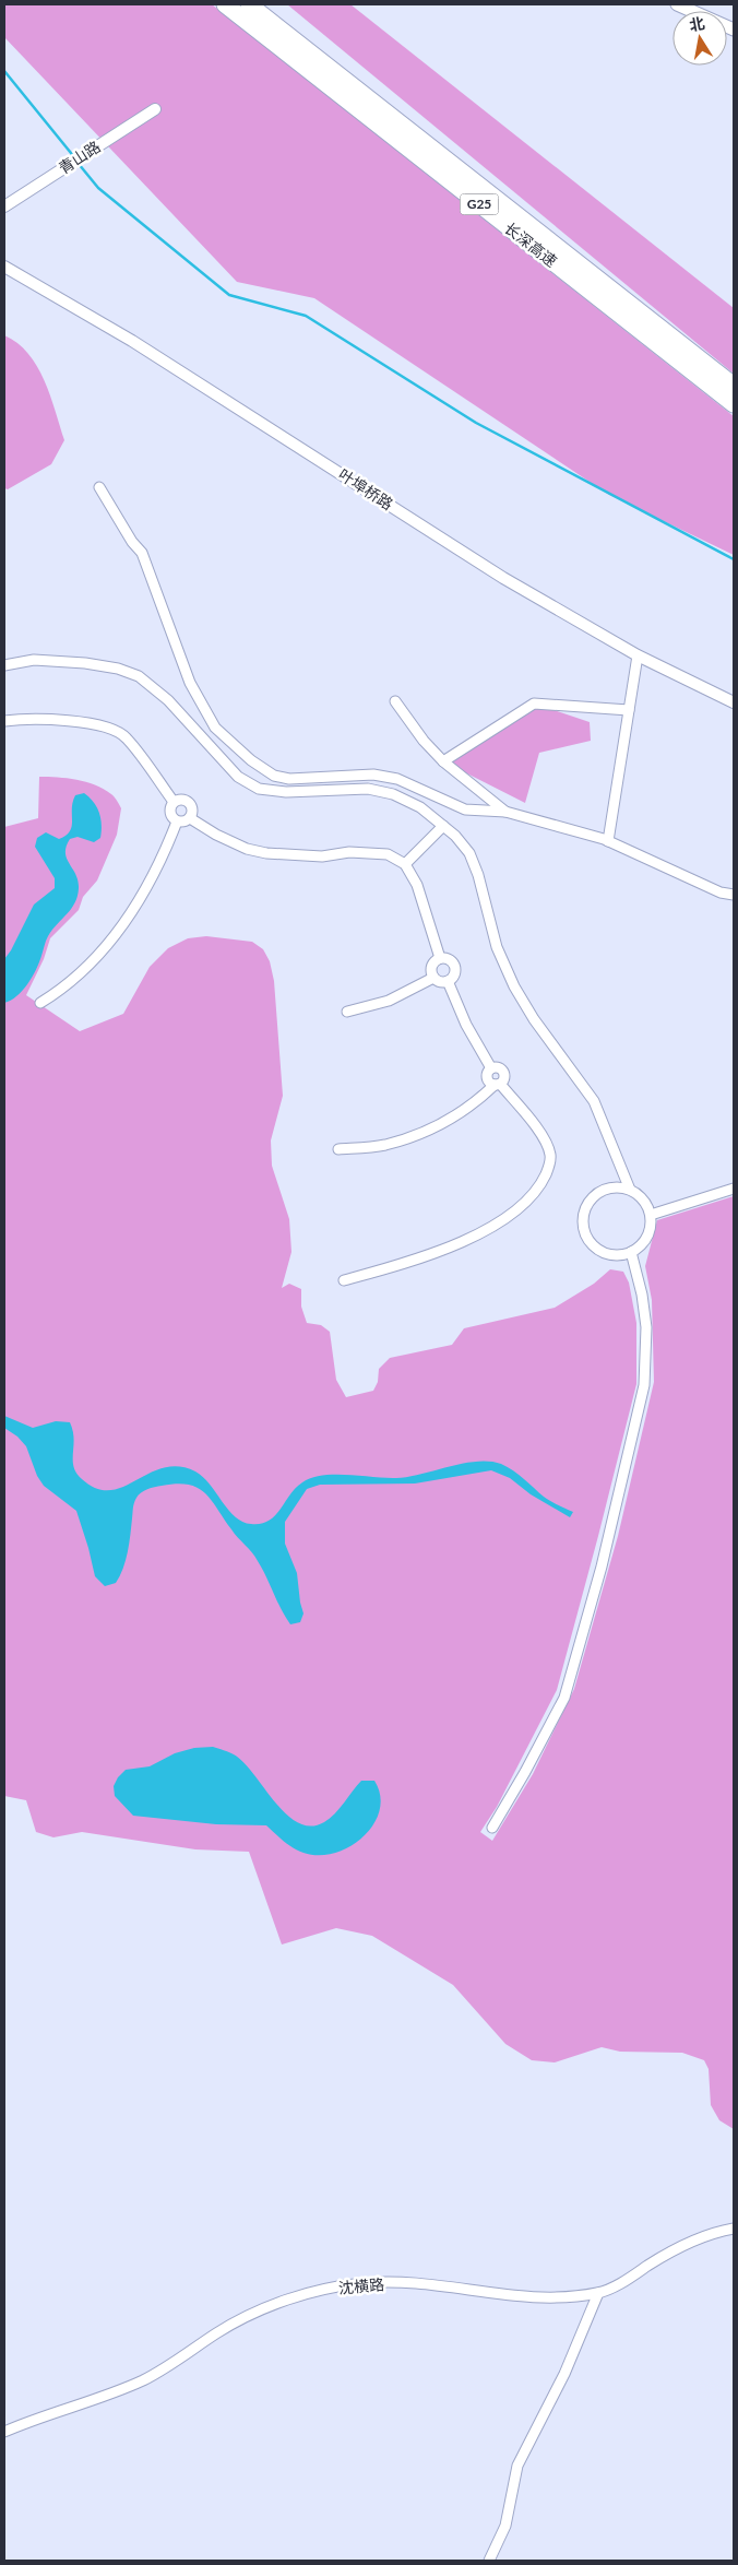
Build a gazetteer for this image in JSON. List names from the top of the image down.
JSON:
{
  "streets": {
    "highway": ["G25", "长深高速"],
    "street": ["青山路", "叶埠桥路", "沈横路"]
  },
  "north": "top"
}
